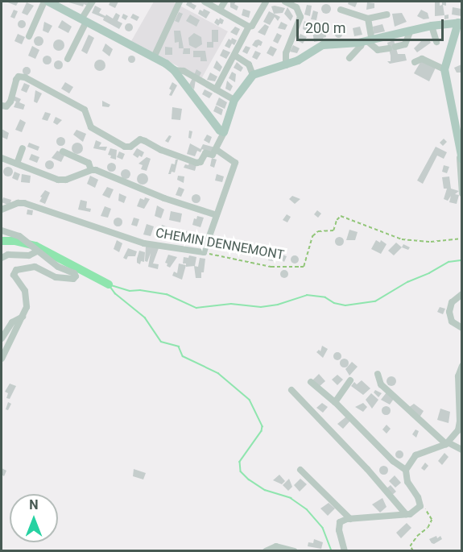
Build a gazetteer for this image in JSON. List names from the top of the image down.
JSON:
{
  "streets": {
    "street": ["CHEMIN DENNEMONT"]
  },
  "scale_bar": "200 m",
  "north": "top"
}
